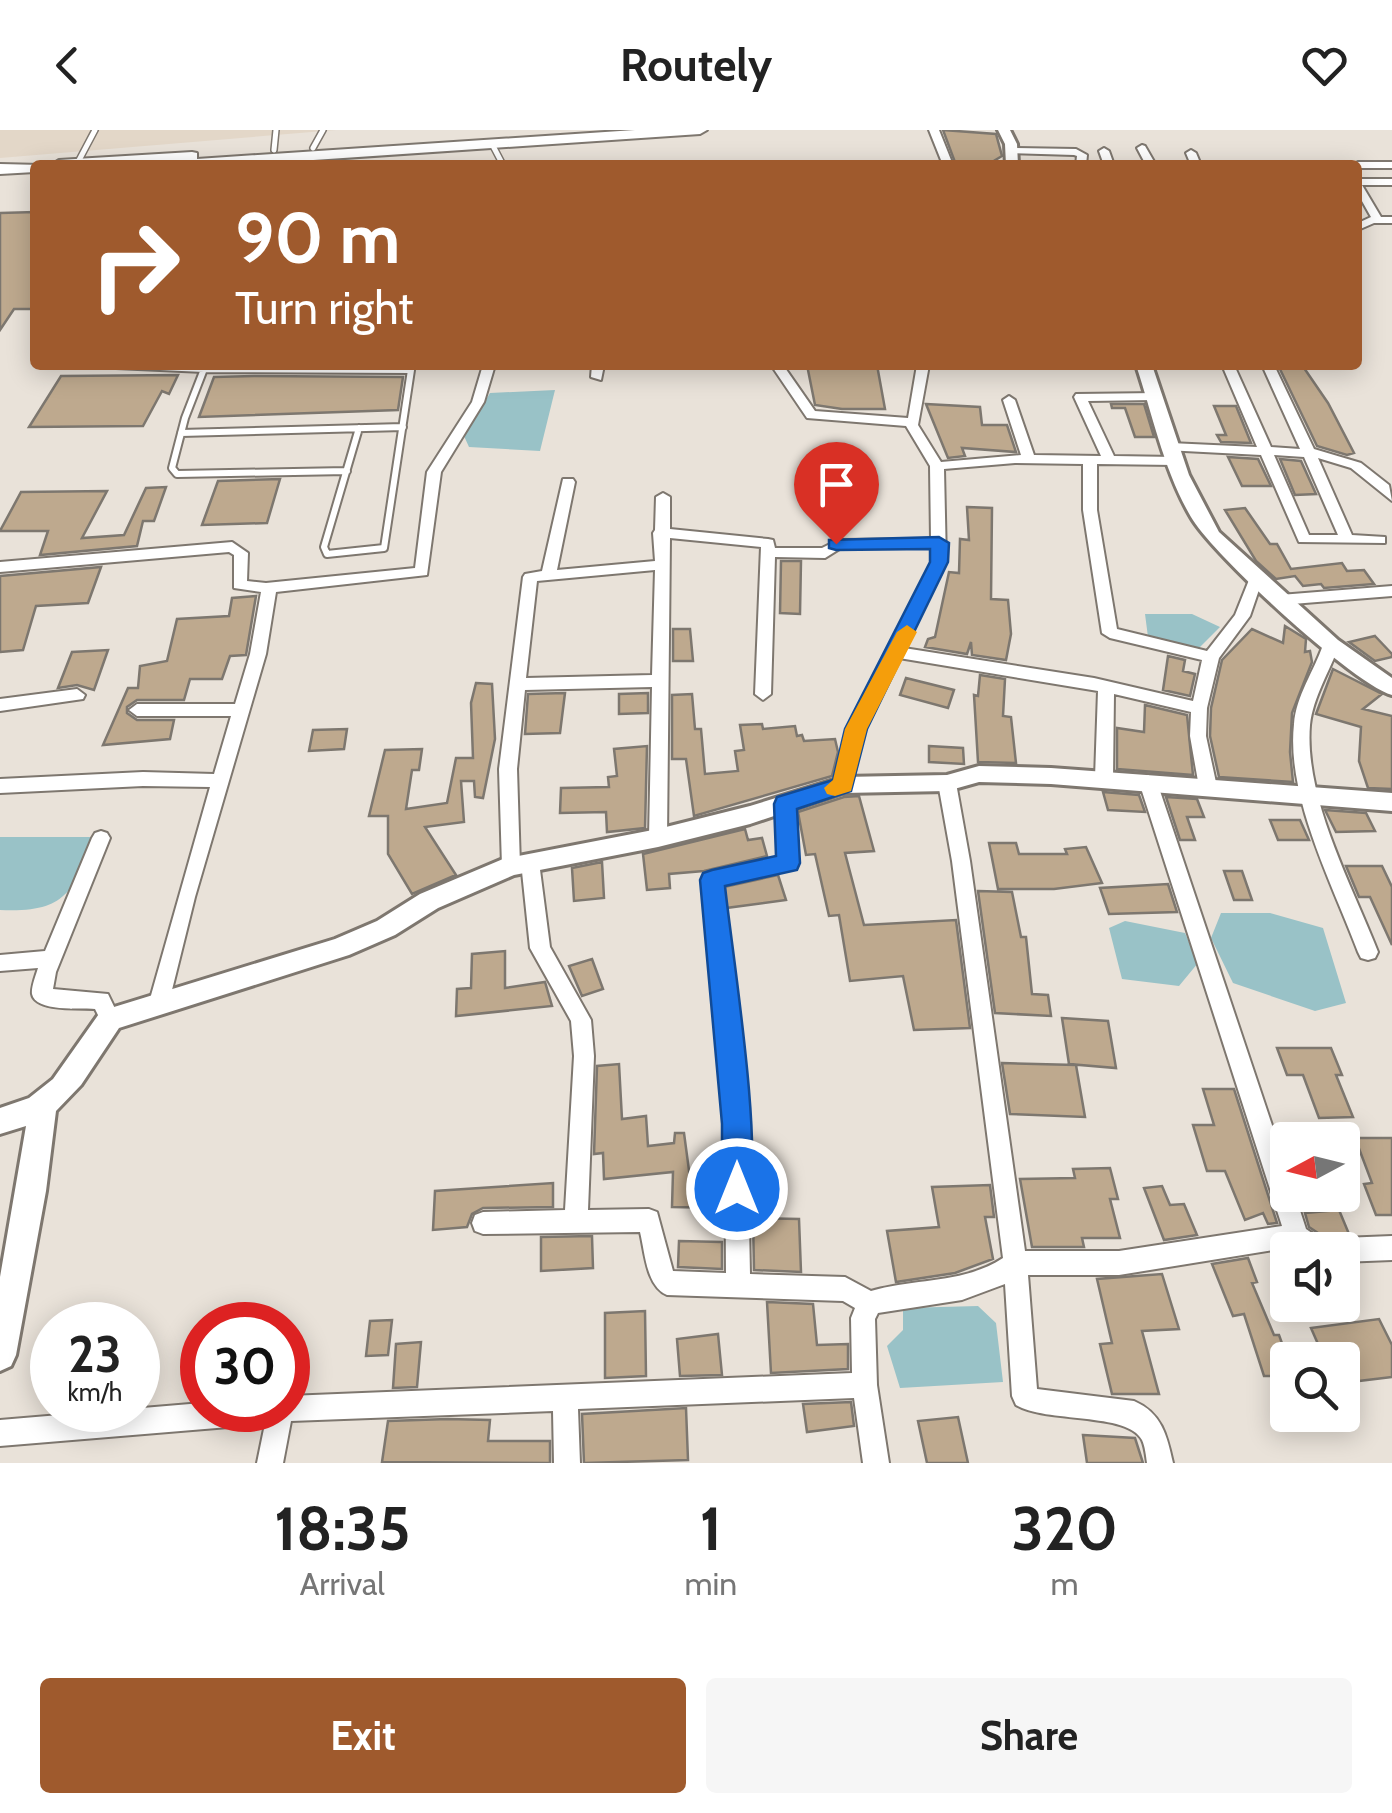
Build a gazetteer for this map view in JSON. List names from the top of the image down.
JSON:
{
  "north": "left",
  "page": {
    "header": "Routely",
    "turn": ["90 m", "Turn right"],
    "speed": "23 km/h",
    "limit": "30",
    "eta": [
      "18:35",
      "Arrival",
      "1",
      "min",
      "320",
      "m"
    ],
    "buttons": ["Exit", "Share"]
  }
}
